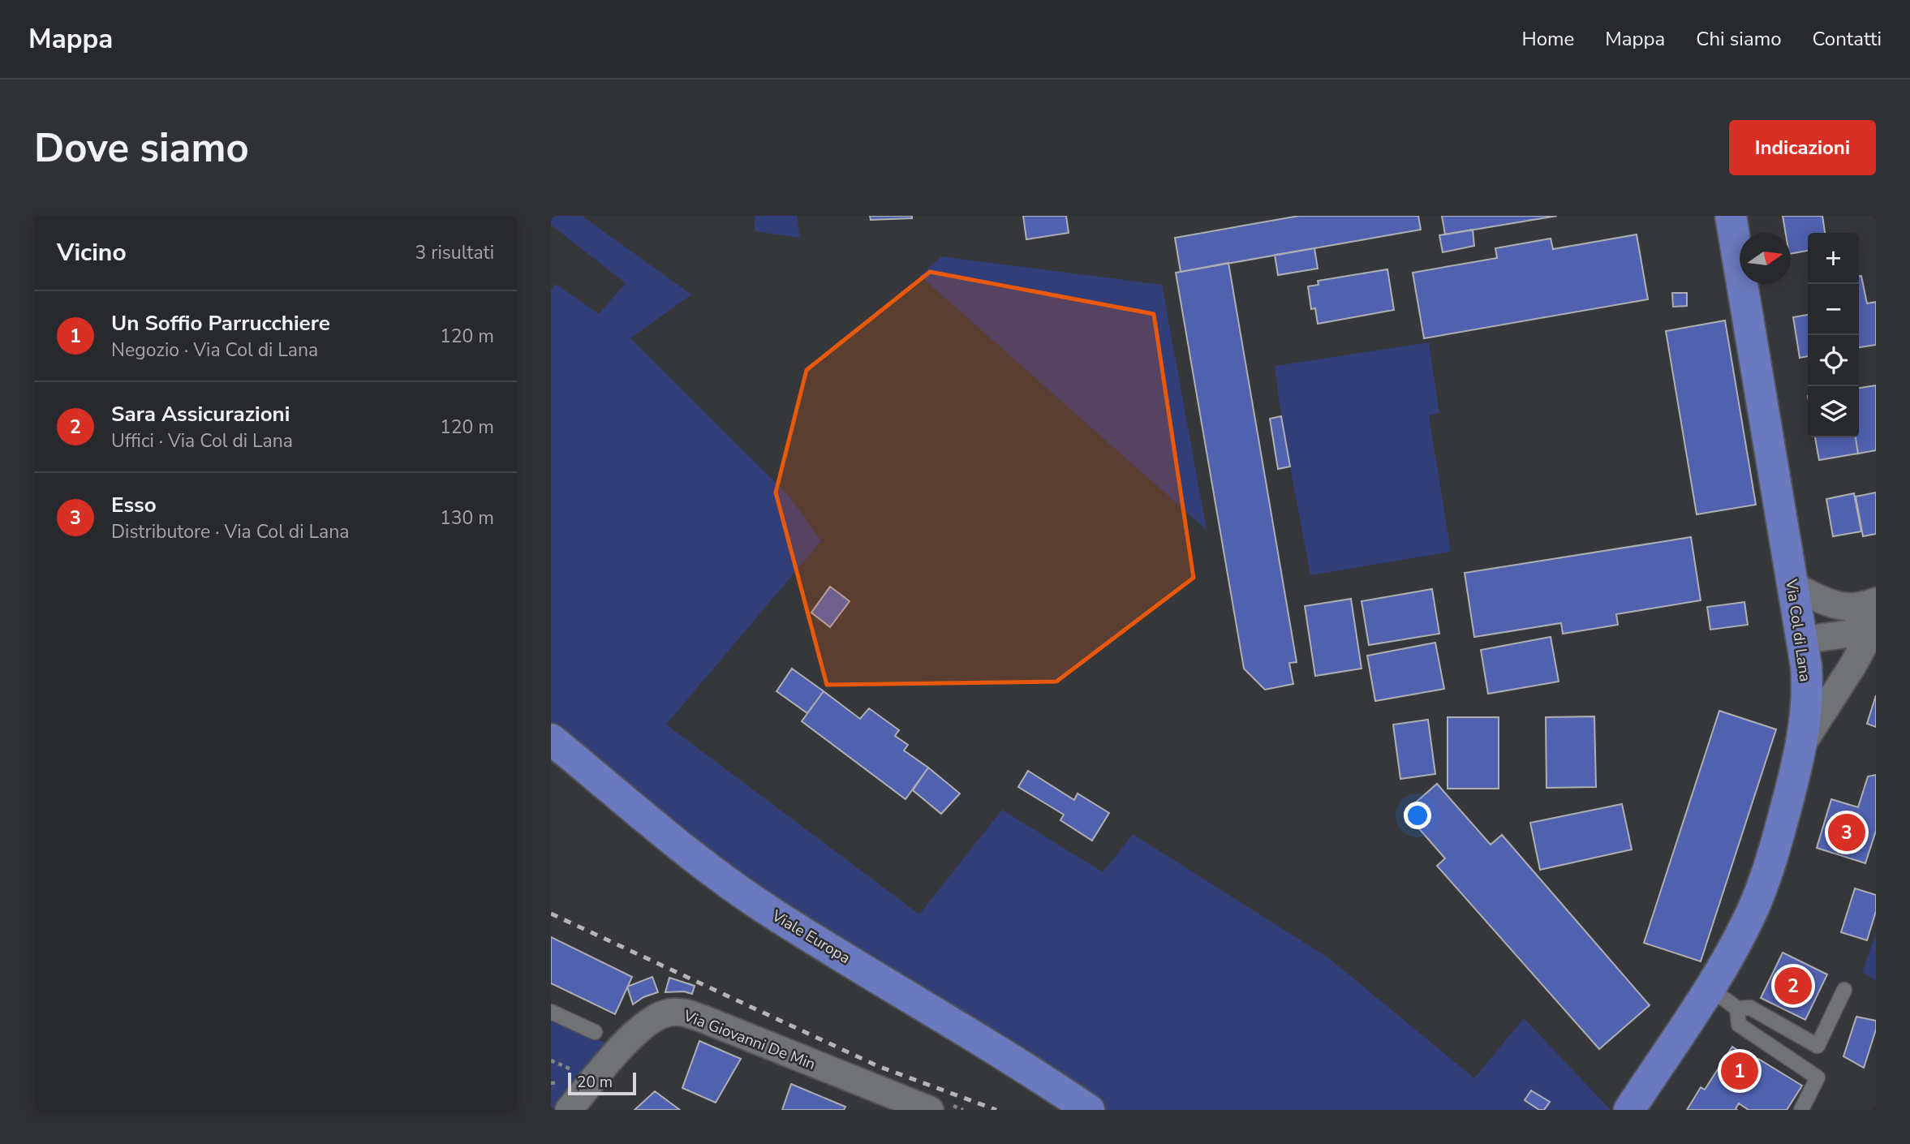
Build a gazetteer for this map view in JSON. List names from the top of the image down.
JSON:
{
  "streets": {
    "main road": ["Via Col di Lana", "Viale Europa"],
    "street": ["Via Giovanni De Min"]
  },
  "scale_bar": "20 m",
  "north": "right",
  "page": {
    "header": "Mappa",
    "nav": [
      "Home",
      "Mappa",
      "Chi siamo",
      "Contatti"
    ],
    "buttons": "Indicazioni",
    "title": "Dove siamo",
    "heading": ["Vicino", "3 risultati"],
    "map_buttons": ["+", "−"],
    "list": [
      {
        "mark": "1",
        "name": "Un Soffio Parrucchiere",
        "note": "Negozio · Via Col di Lana",
        "value": "120 m"
      },
      {
        "mark": "2",
        "name": "Sara Assicurazioni",
        "note": "Uffici · Via Col di Lana",
        "value": "120 m"
      },
      {
        "mark": "3",
        "name": "Esso",
        "note": "Distributore · Via Col di Lana",
        "value": "130 m"
      }
    ],
    "pins": ["3", "2", "1"],
    "scale": "20 m"
  }
}
